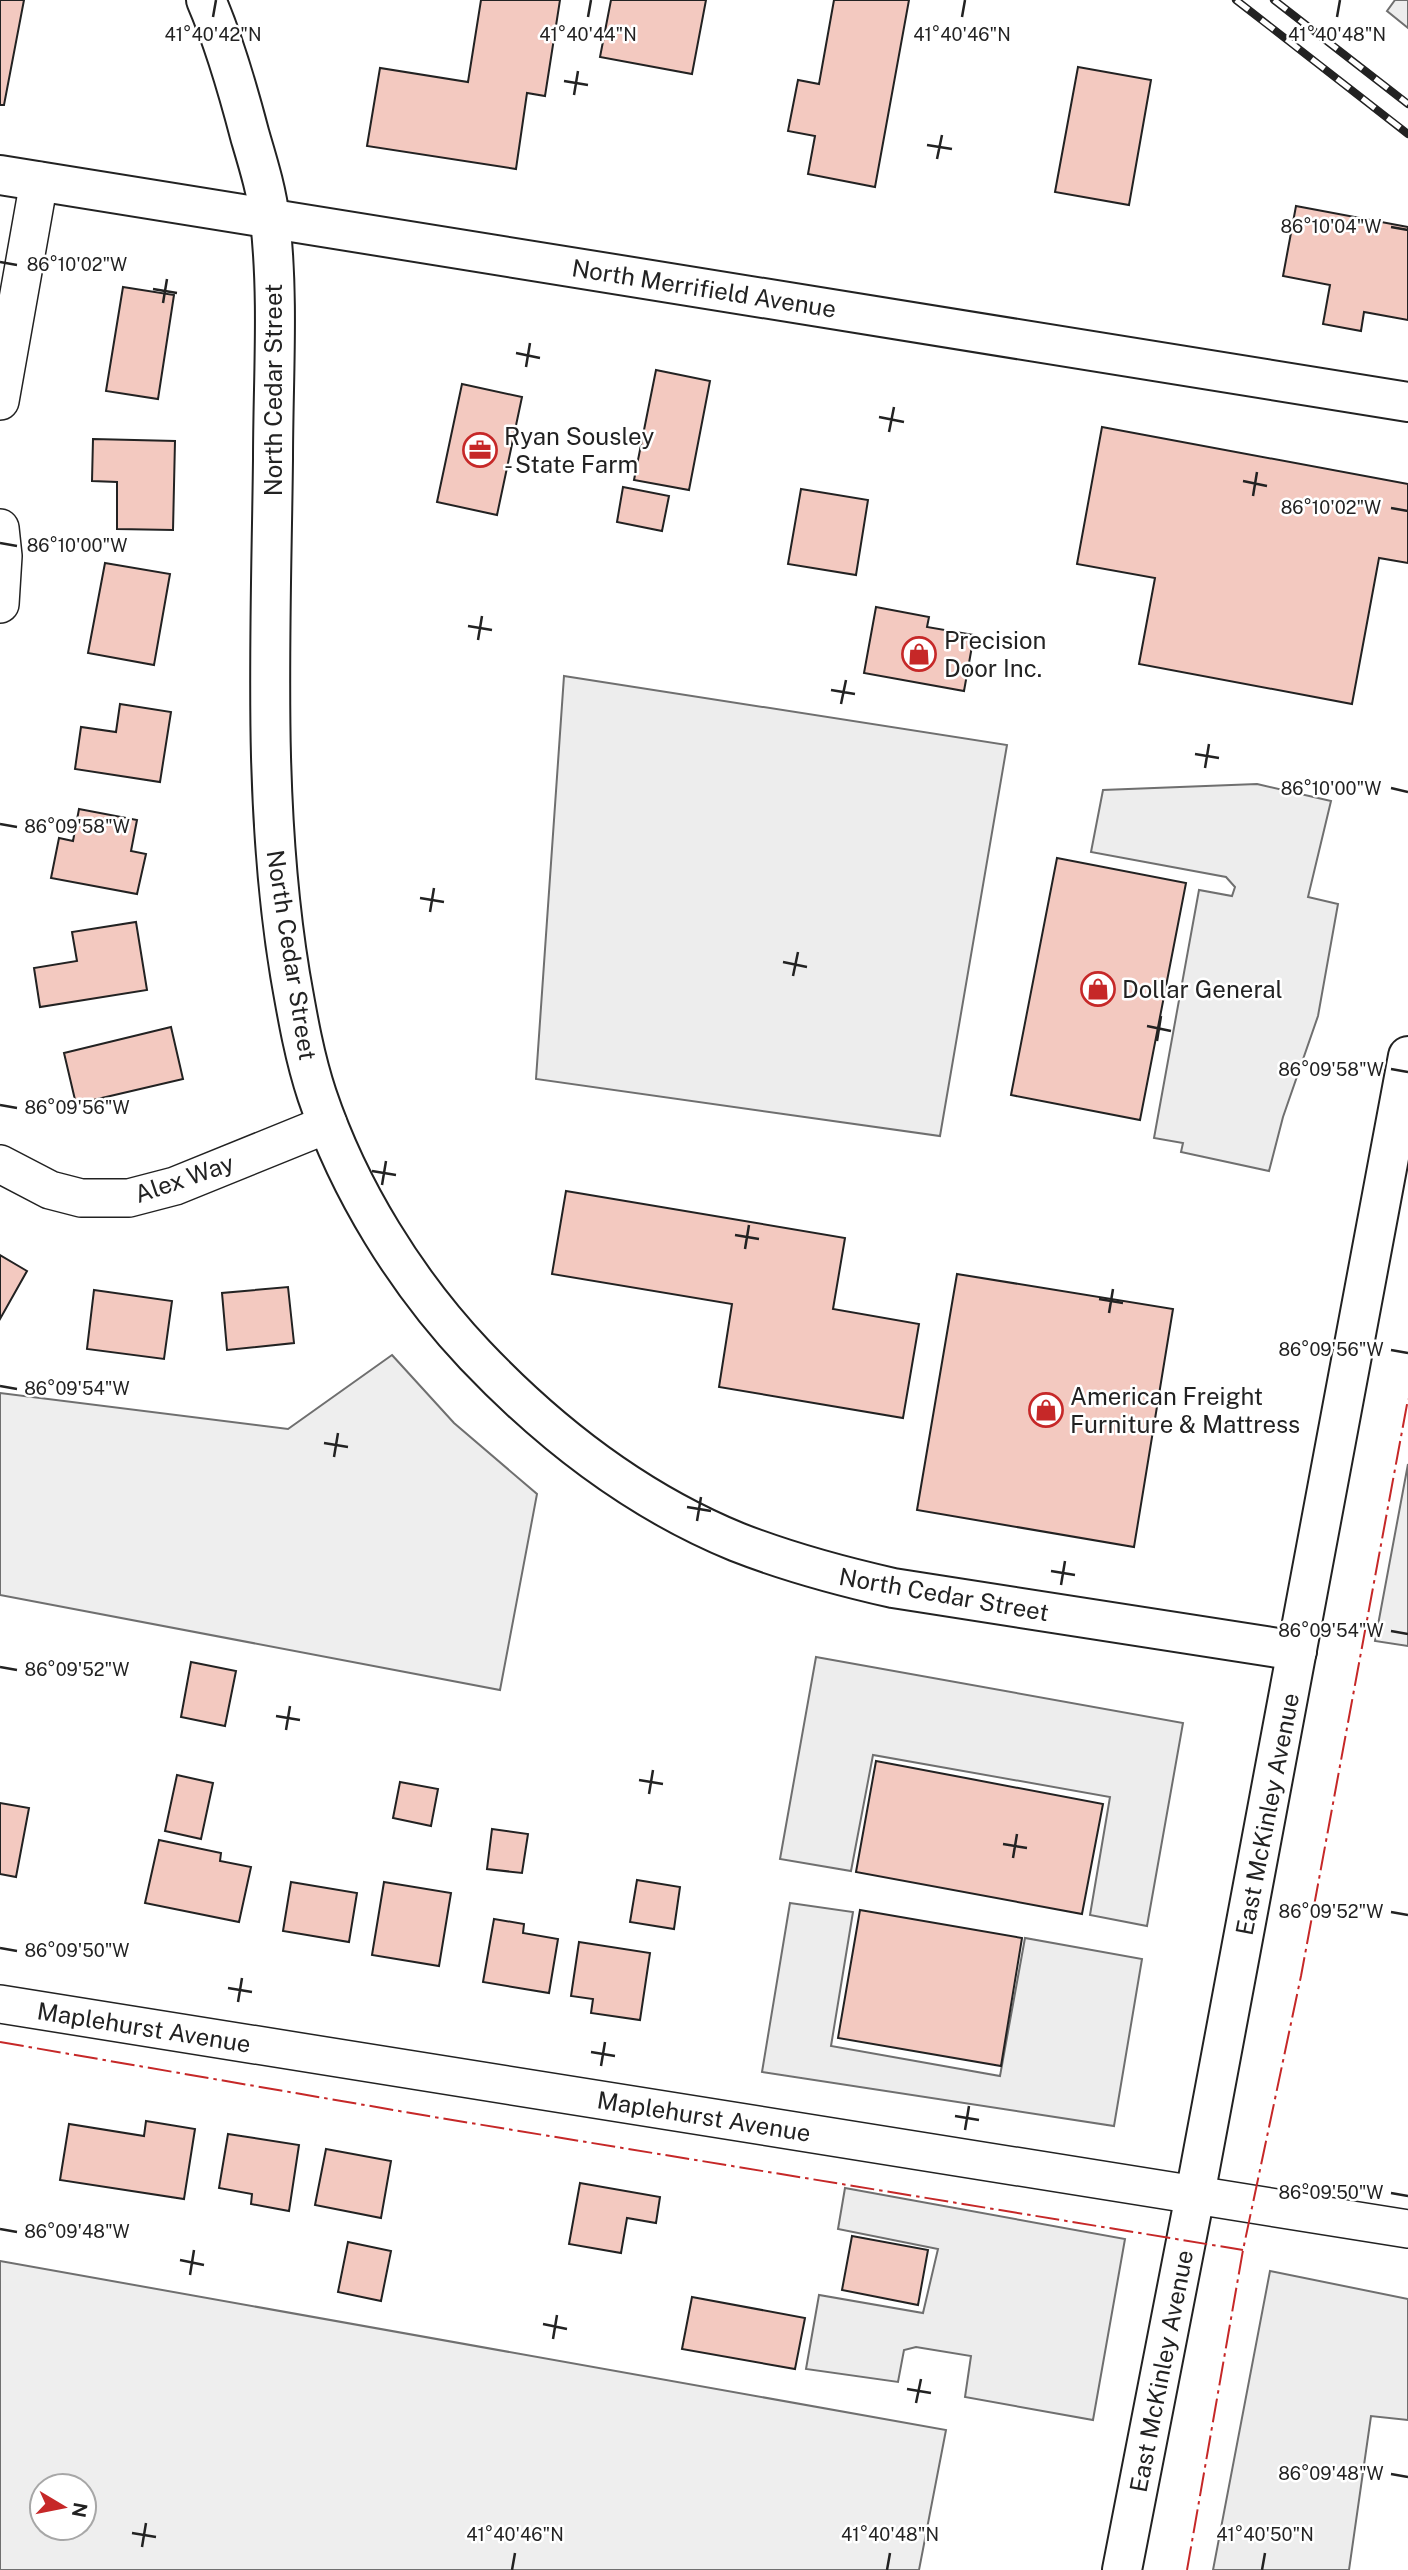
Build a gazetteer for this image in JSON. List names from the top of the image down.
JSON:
{
  "streets": {
    "street": [
      "North Merrifield Avenue",
      "North Cedar Street",
      "Alex Way",
      "East McKinley Avenue",
      "Maplehurst Avenue"
    ]
  },
  "crossings": [
    ["North Merrifield Avenue", "North Cedar Street"],
    ["North Cedar Street", "Alex Way"],
    ["North Cedar Street", "East McKinley Avenue"],
    ["East McKinley Avenue", "Maplehurst Avenue"]
  ],
  "places": {
    "office": ["Ryan Sousley - State Farm"],
    "shop": ["Precision Door Inc.", "Dollar General", "American Freight Furniture & Mattress"]
  },
  "north": "right",
  "coordinates": [
    "41°40'42\"N",
    "41°40'44\"N",
    "41°40'46\"N",
    "41°40'48\"N",
    "86°10'04\"W",
    "86°10'02\"W",
    "86°10'00\"W",
    "86°09'58\"W",
    "86°09'56\"W",
    "86°09'54\"W",
    "86°09'52\"W",
    "86°09'50\"W",
    "86°09'48\"W",
    "41°40'50\"N"
  ]
}
